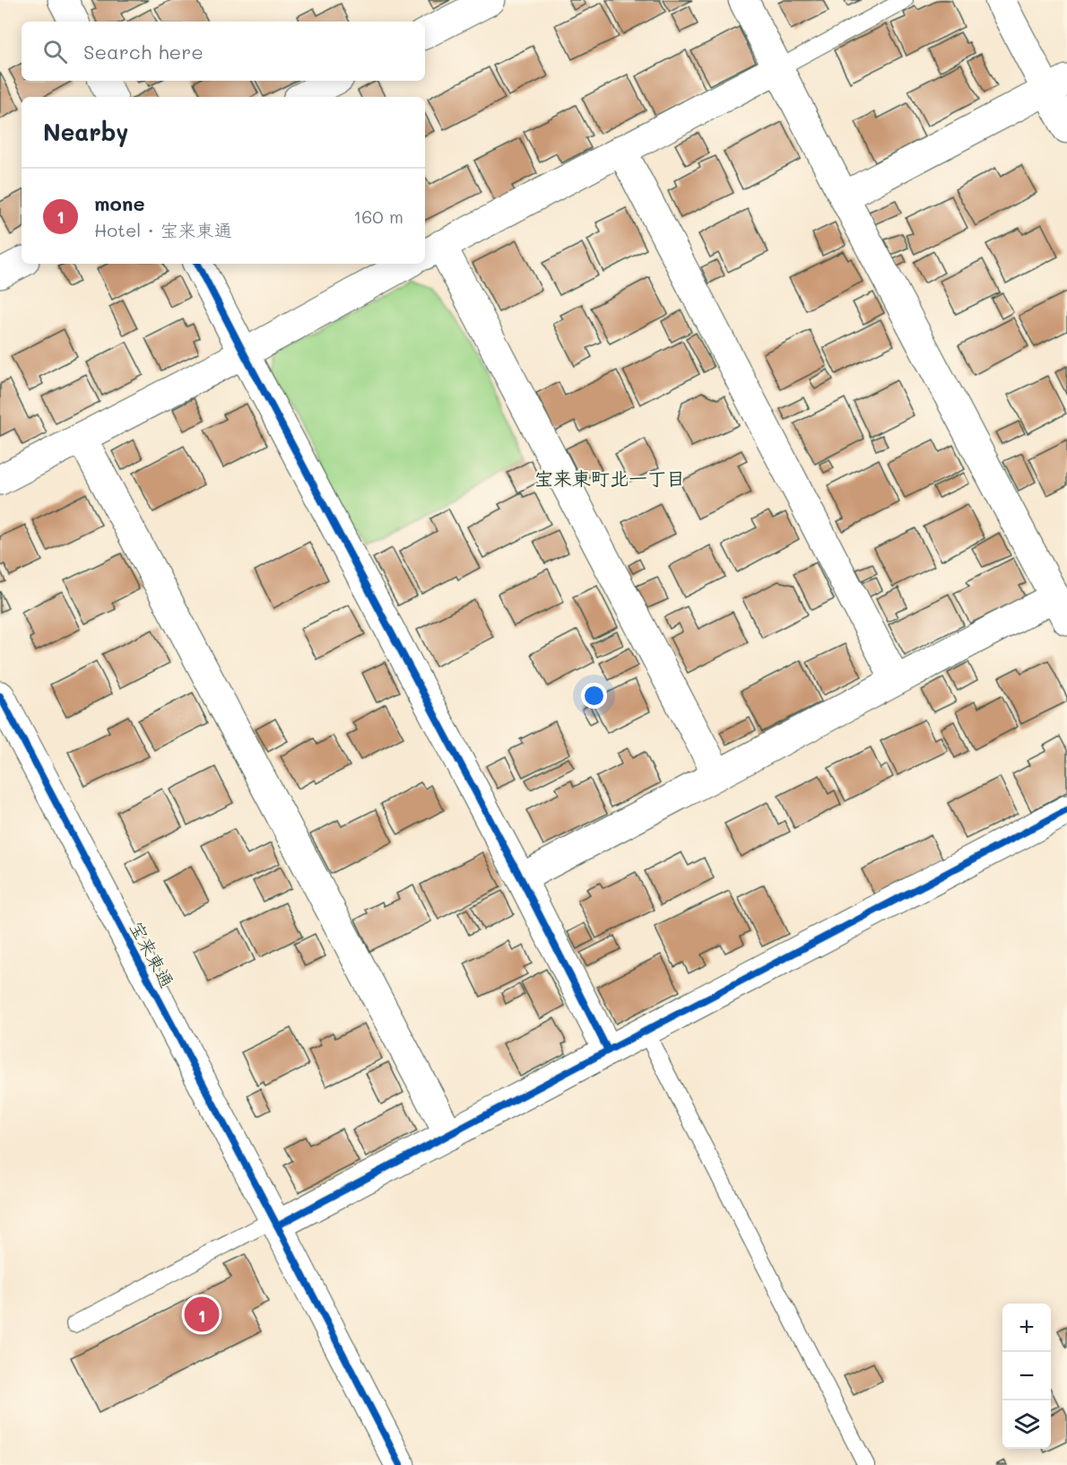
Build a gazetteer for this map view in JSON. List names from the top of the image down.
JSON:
{
  "streets": {
    "street": ["宝来東通"]
  },
  "districts": ["宝来東町北一丁目"],
  "page": {
    "search": "Search here",
    "heading": "Nearby",
    "list": [
      {
        "mark": "1",
        "name": "mone",
        "note": "Hotel · 宝来東通",
        "value": "160 m"
      }
    ],
    "pins": "1",
    "map_buttons": ["+", "−"]
  }
}
